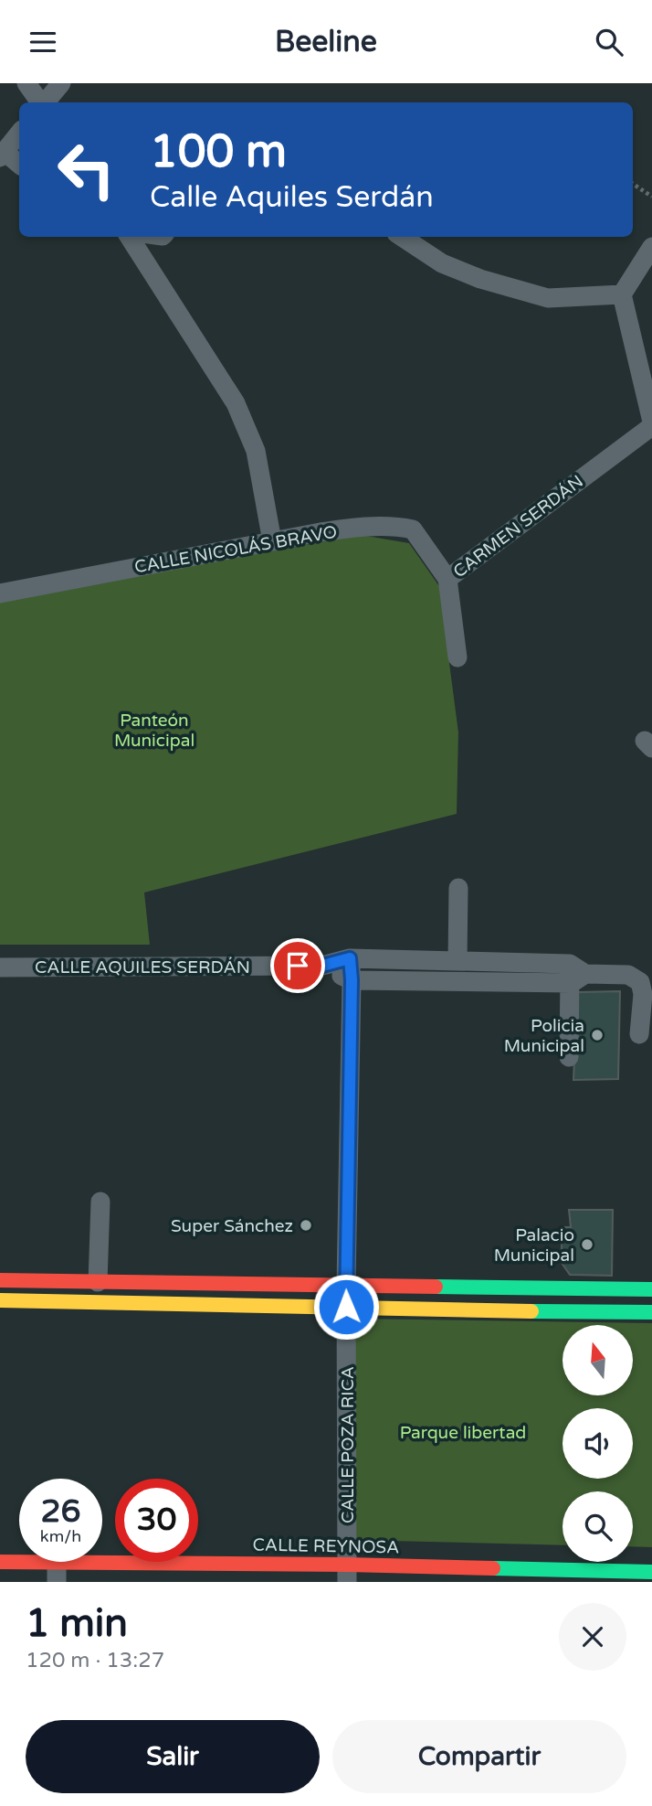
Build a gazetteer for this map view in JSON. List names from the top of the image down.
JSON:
{
  "streets": {
    "street": [
      "CARMEN SERDÁN",
      "CALLE NICOLÁS BRAVO",
      "CALLE AQUILES SERDÁN",
      "CALLE POZA RICA",
      "CALLE REYNOSA"
    ]
  },
  "crossings": [
    ["CARMEN SERDÁN", "CALLE NICOLÁS BRAVO"],
    ["CALLE AQUILES SERDÁN", "CALLE POZA RICA"],
    ["CALLE POZA RICA", "CALLE REYNOSA"]
  ],
  "parks": ["Panteón Municipal", "Parque libertad"],
  "places": ["Policia Municipal", "Super Sánchez", "Palacio Municipal"],
  "north": "top",
  "page": {
    "header": "Beeline",
    "turn": ["100 m", "Calle Aquiles Serdán"],
    "speed": "26 km/h",
    "limit": "30",
    "heading": ["1 min", "120 m · 13:27"],
    "buttons": ["Salir", "Compartir"]
  }
}
